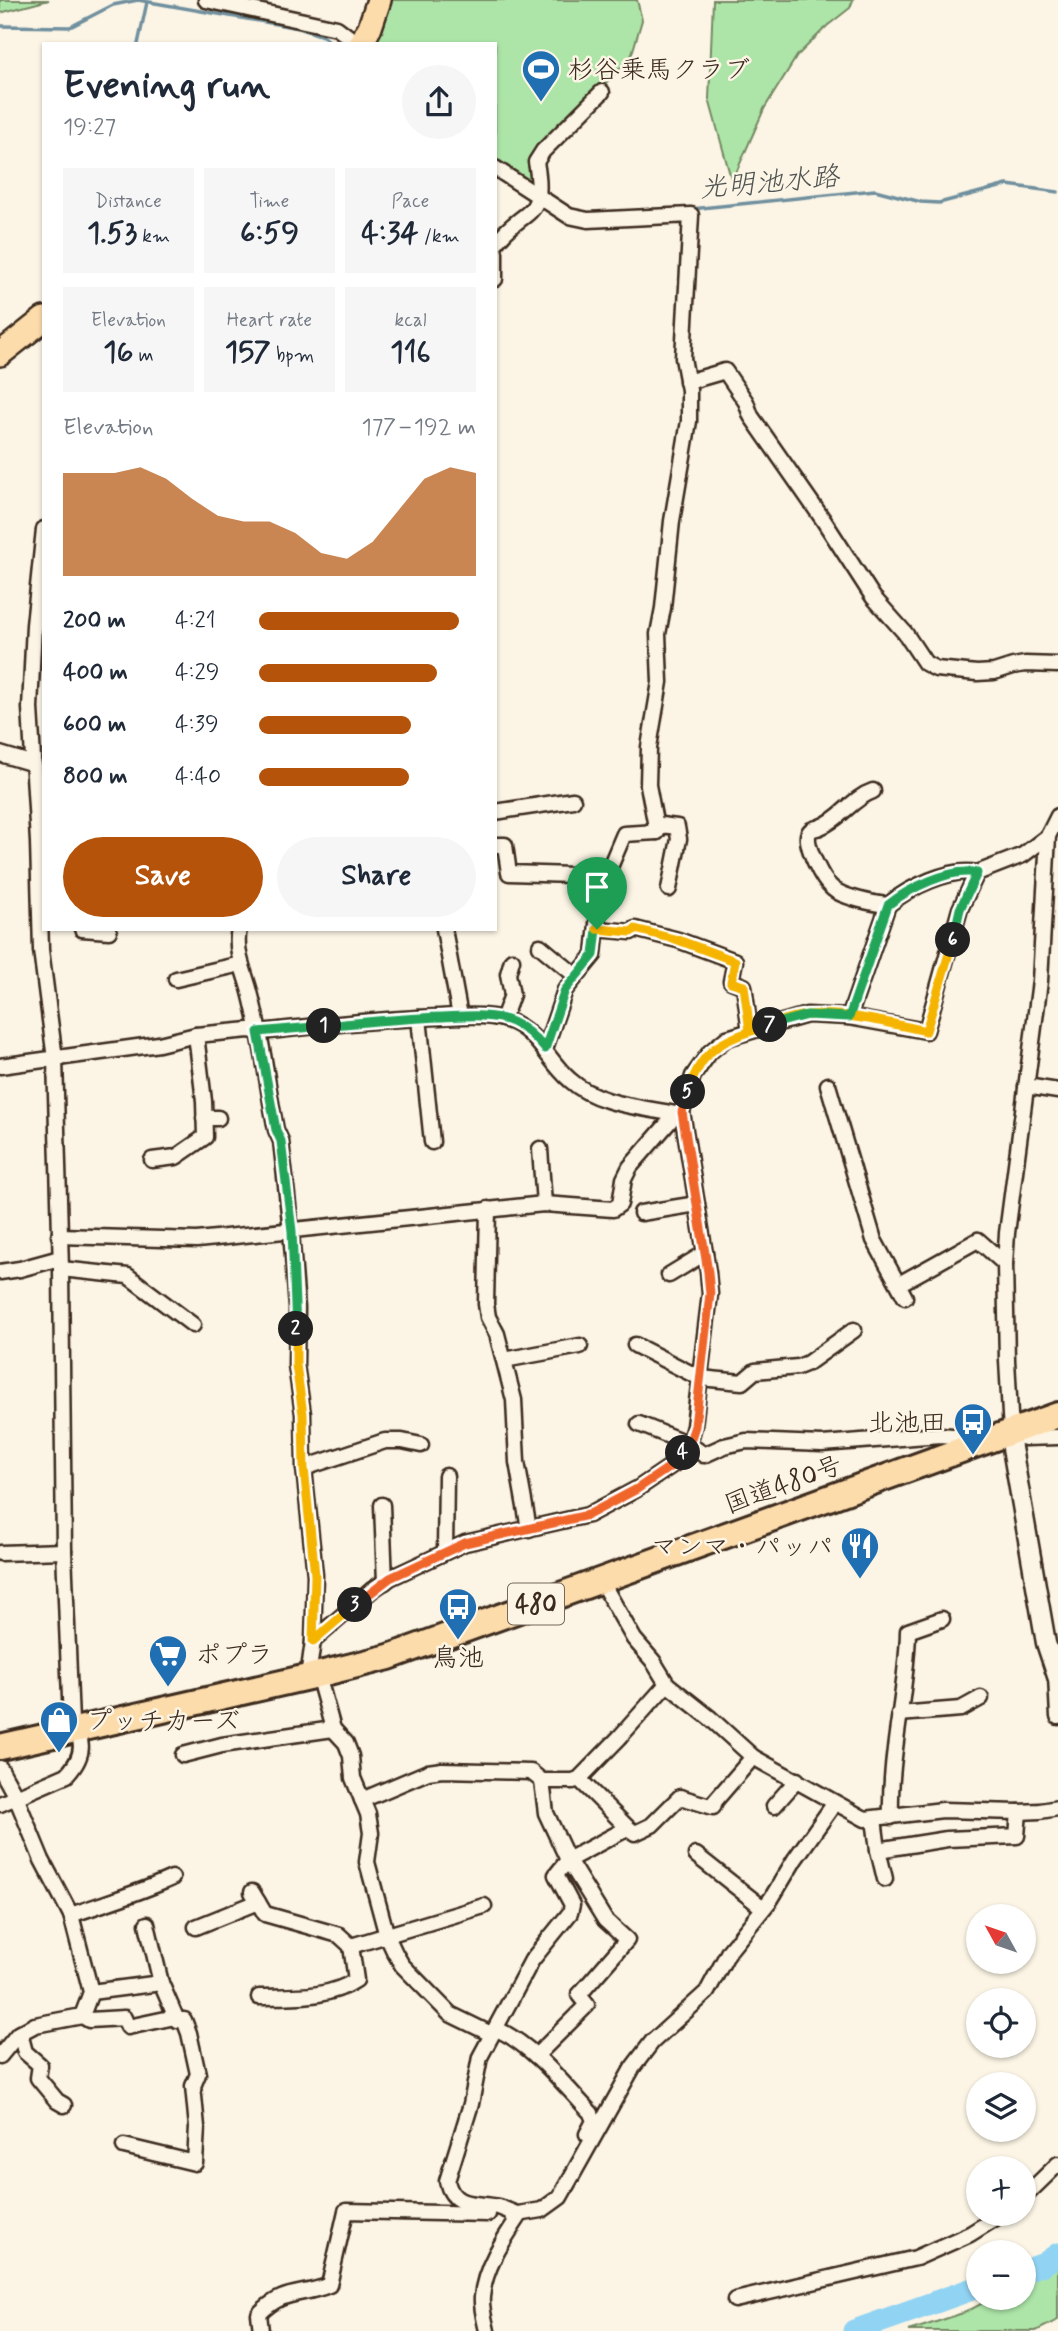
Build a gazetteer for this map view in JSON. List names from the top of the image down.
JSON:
{
  "streets": {
    "highway": ["国道480号", "480"]
  },
  "water": ["光明池水路"],
  "places": {
    "sports": ["杉谷乗馬クラブ"],
    "bus stop": ["北池田", "鳥池"],
    "restaurant": ["マンマ・パッパ"],
    "supermarket": ["ポプラ"],
    "shop": ["プッチカーズ"]
  },
  "north": "top left",
  "page": {
    "heading": ["Evening run", "19:27"],
    "stats": [
      ["Distance", "1.53 km"],
      ["Time", "6:59"],
      ["Pace", "4:34 /km"],
      ["Elevation", "16 m"],
      ["Heart rate", "157 bpm"],
      ["kcal", "116"]
    ],
    "chart": ["Elevation", "177–192 m"],
    "list": [
      {
        "name": "200 m",
        "note": "4:21"
      },
      {
        "name": "400 m",
        "note": "4:29"
      },
      {
        "name": "600 m",
        "note": "4:39"
      },
      {
        "name": "800 m",
        "note": "4:40"
      }
    ],
    "buttons": ["Save", "Share"],
    "pins": [
      "6",
      "7",
      "1",
      "5",
      "2",
      "4",
      "3"
    ],
    "map_buttons": ["+", "−"]
  }
}
